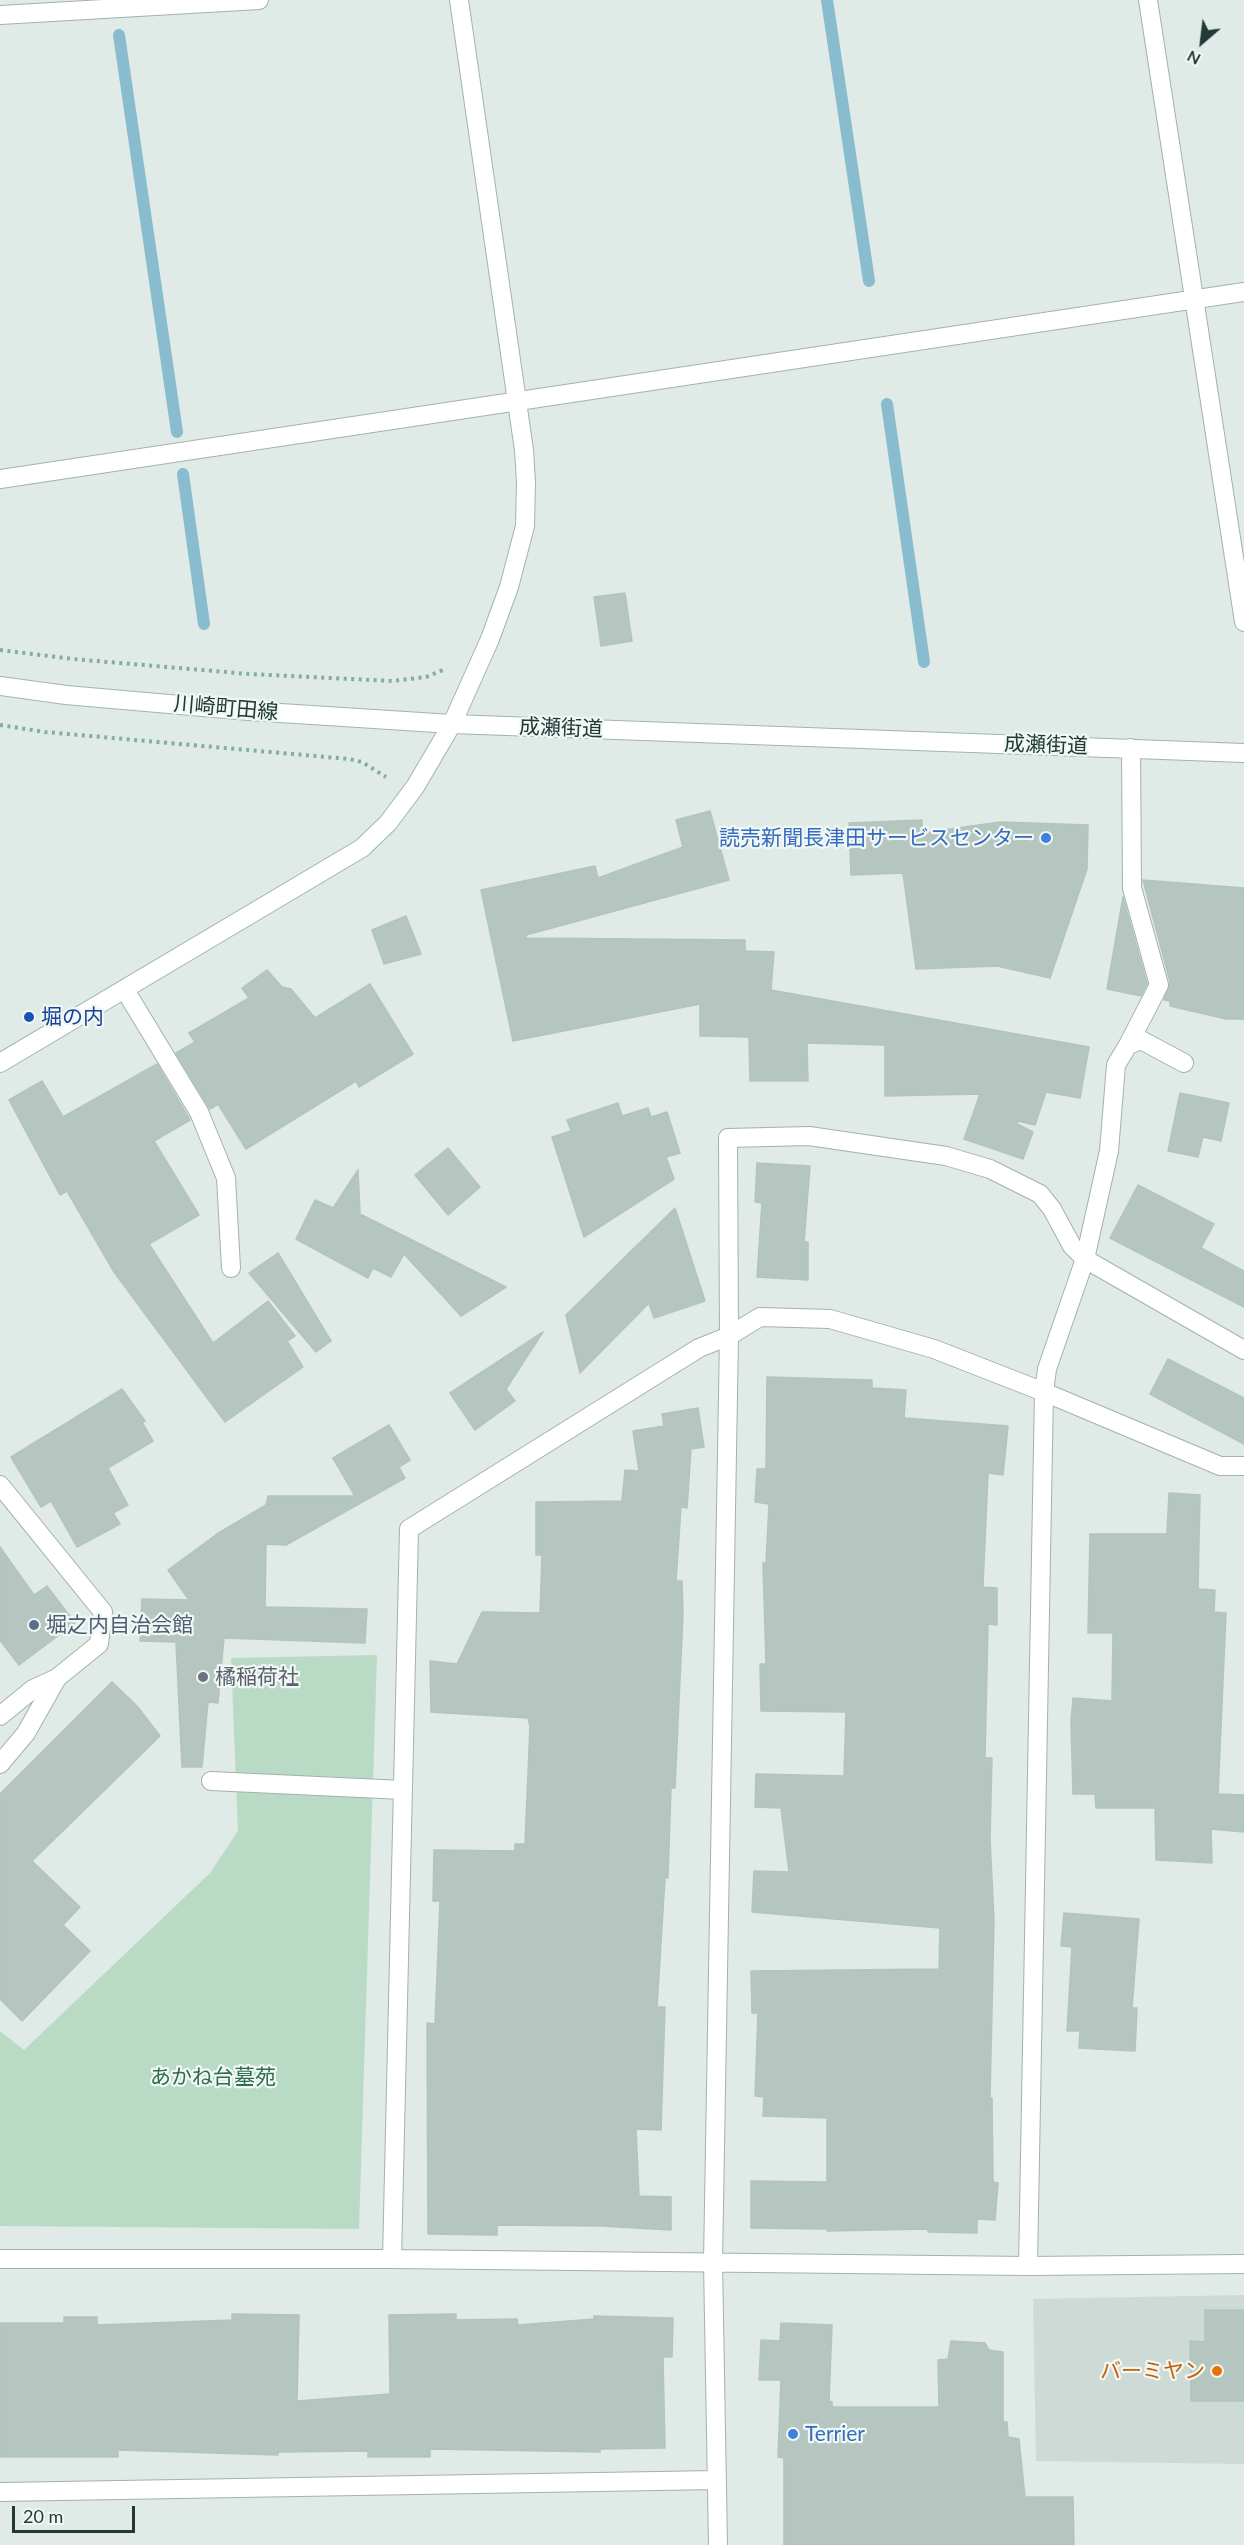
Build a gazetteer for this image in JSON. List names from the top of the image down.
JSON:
{
  "streets": {
    "street": ["川崎町田線", "成瀬街道"]
  },
  "crossings": [
    ["川崎町田線", "成瀬街道"]
  ],
  "parks": ["あかね台墓苑"],
  "places": [
    "読売新聞長津田サービスセンター",
    "堀の内",
    "堀之内自治会館",
    "橘稲荷社",
    "バーミヤン",
    "Terrier"
  ],
  "scale_bar": "20 m",
  "north": "bottom left"
}
